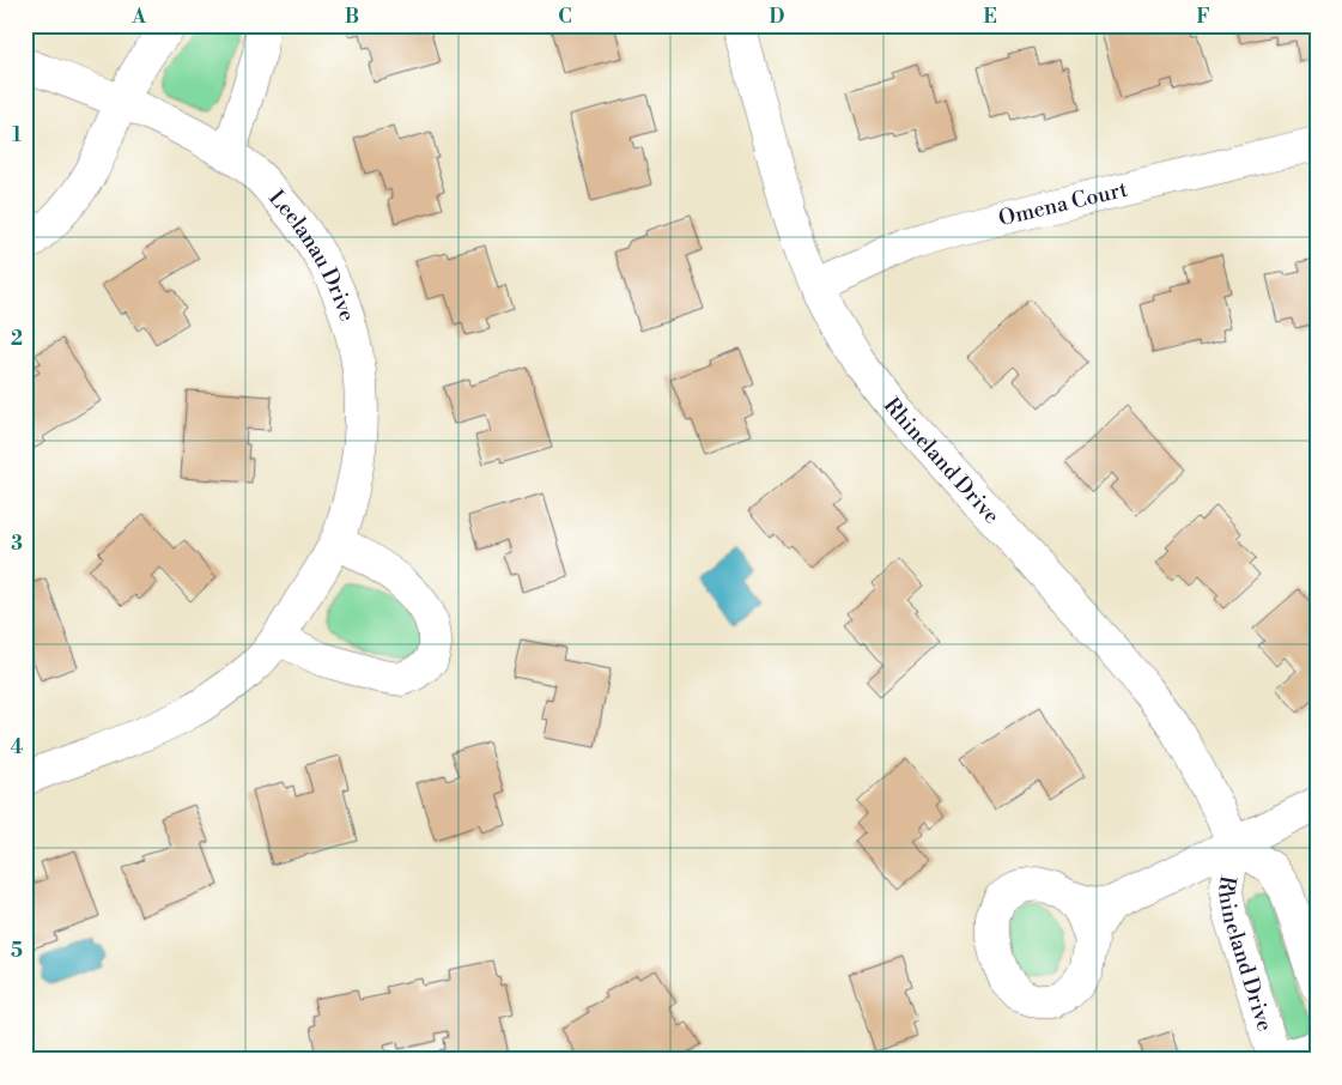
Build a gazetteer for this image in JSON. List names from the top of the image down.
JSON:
{
  "streets": {
    "street": ["Omena Court", "Leelanau Drive", "Rhineland Drive"]
  },
  "crossings": [
    ["Omena Court", "Rhineland Drive"]
  ],
  "grid": {
    "columns": [
      "A",
      "B",
      "C",
      "D",
      "E",
      "F"
    ],
    "rows": [
      "1",
      "2",
      "3",
      "4",
      "5"
    ]
  }
}
